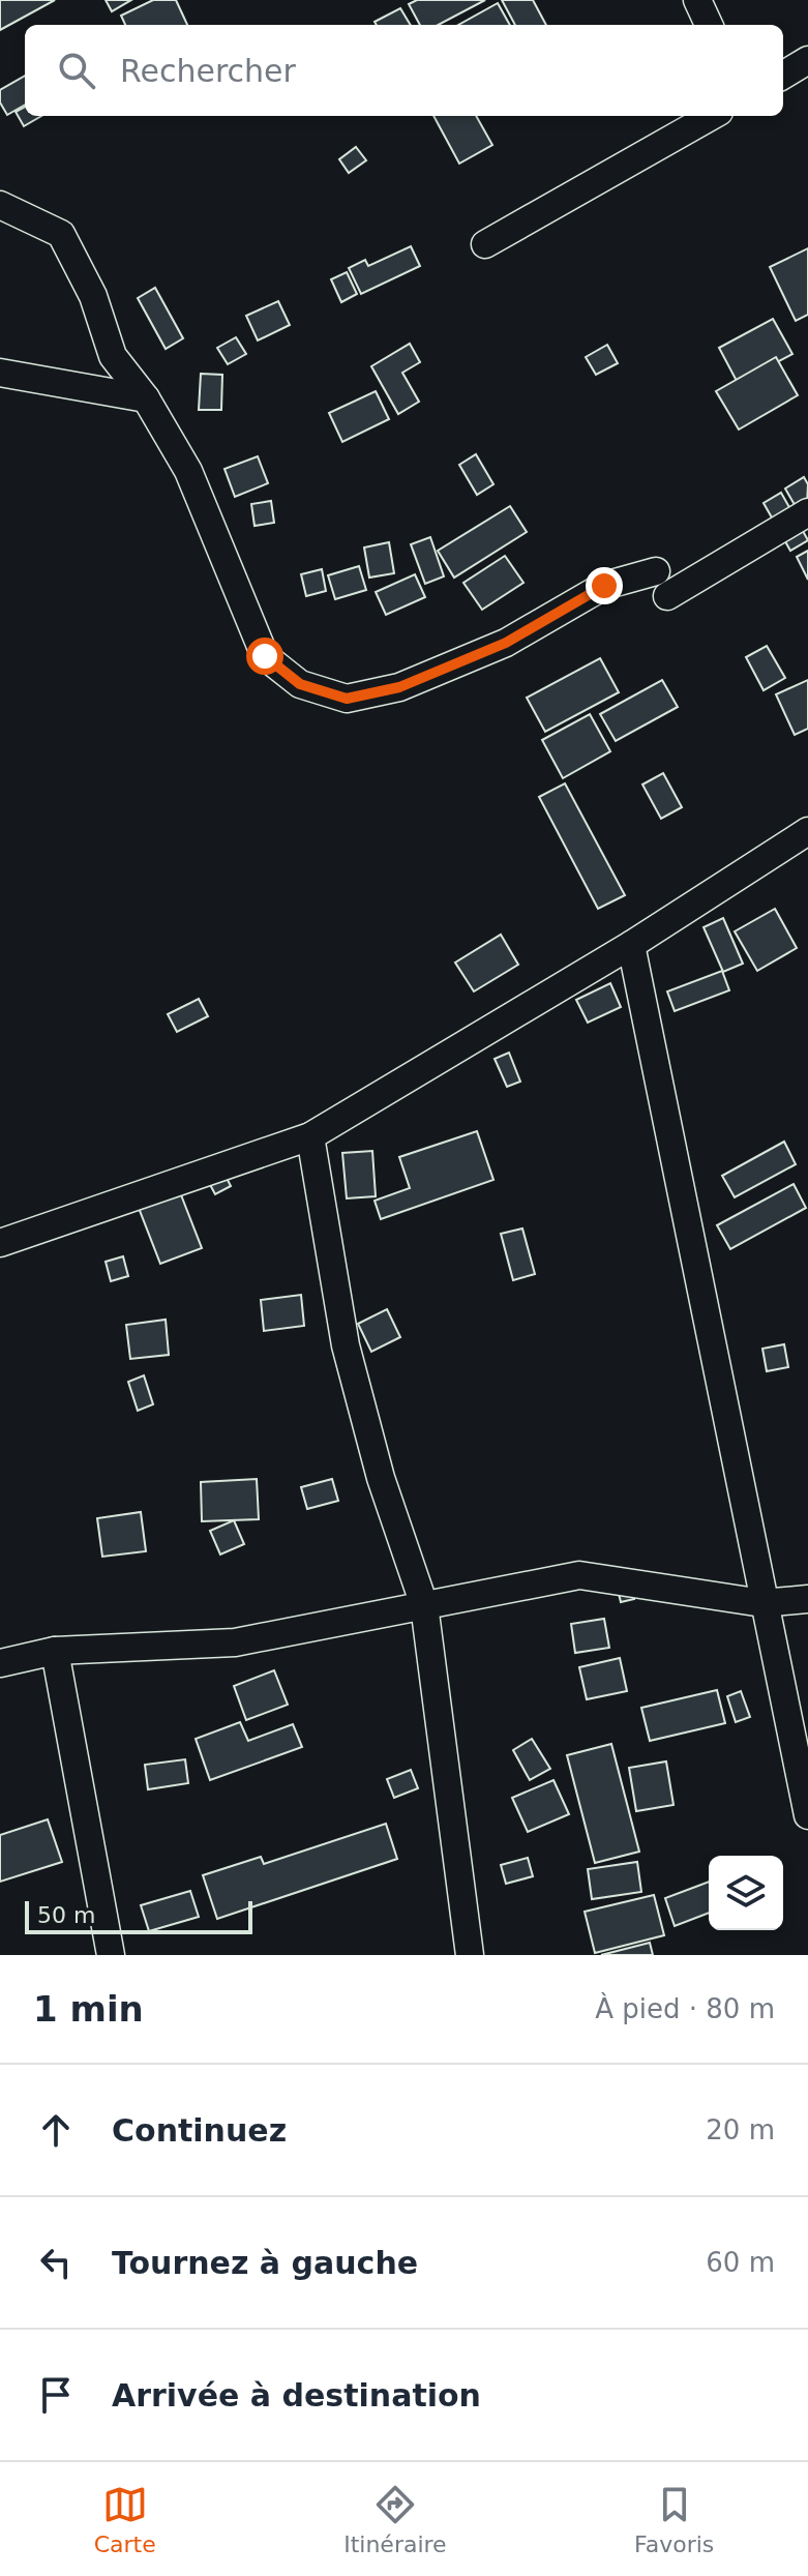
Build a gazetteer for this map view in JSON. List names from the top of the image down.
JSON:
{
  "scale_bar": "50 m",
  "page": {
    "search": "Rechercher",
    "scale": "50 m",
    "heading": ["1 min", "À pied · 80 m"],
    "list": [
      ["Continuez", "20 m"],
      ["Tournez à gauche", "60 m"],
      "Arrivée à destination"
    ],
    "nav": ["Carte", "Itinéraire", "Favoris"]
  }
}
